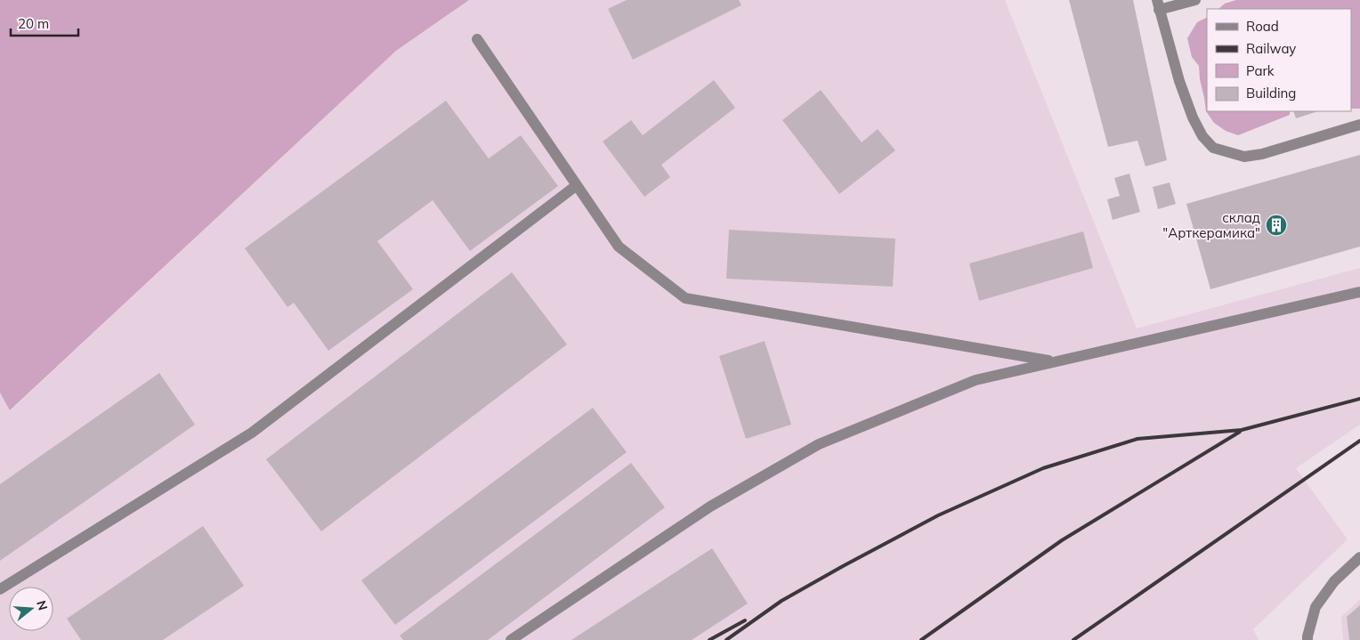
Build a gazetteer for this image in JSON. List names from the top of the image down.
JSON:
{
  "places": {
    "building": ["склад \"Арткерамика\""]
  },
  "legend": [
    "Road",
    "Railway",
    "Park",
    "Building"
  ],
  "scale_bar": "20 m",
  "north": "right"
}
